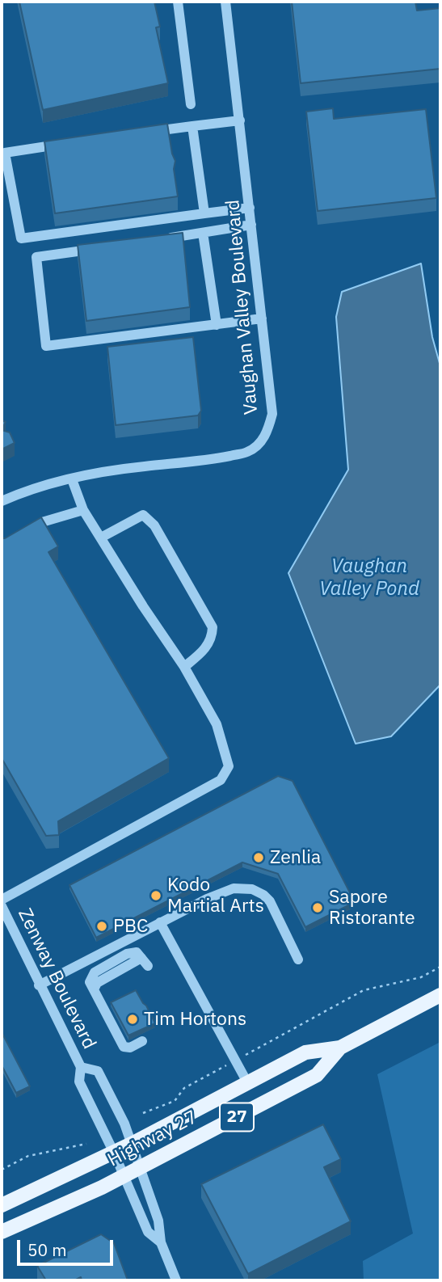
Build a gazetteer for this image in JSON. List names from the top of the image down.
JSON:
{
  "streets": {
    "main road": ["27", "Highway 27"],
    "street": ["Vaughan Valley Boulevard", "Zenway Boulevard"]
  },
  "crossings": [
    ["Zenway Boulevard", "Highway 27"]
  ],
  "water": ["Vaughan Valley Pond"],
  "places": [
    "Zenlia",
    "Kodo Martial Arts",
    "Sapore Ristorante",
    "PBC",
    "Tim Hortons"
  ],
  "scale_bar": "50 m"
}
